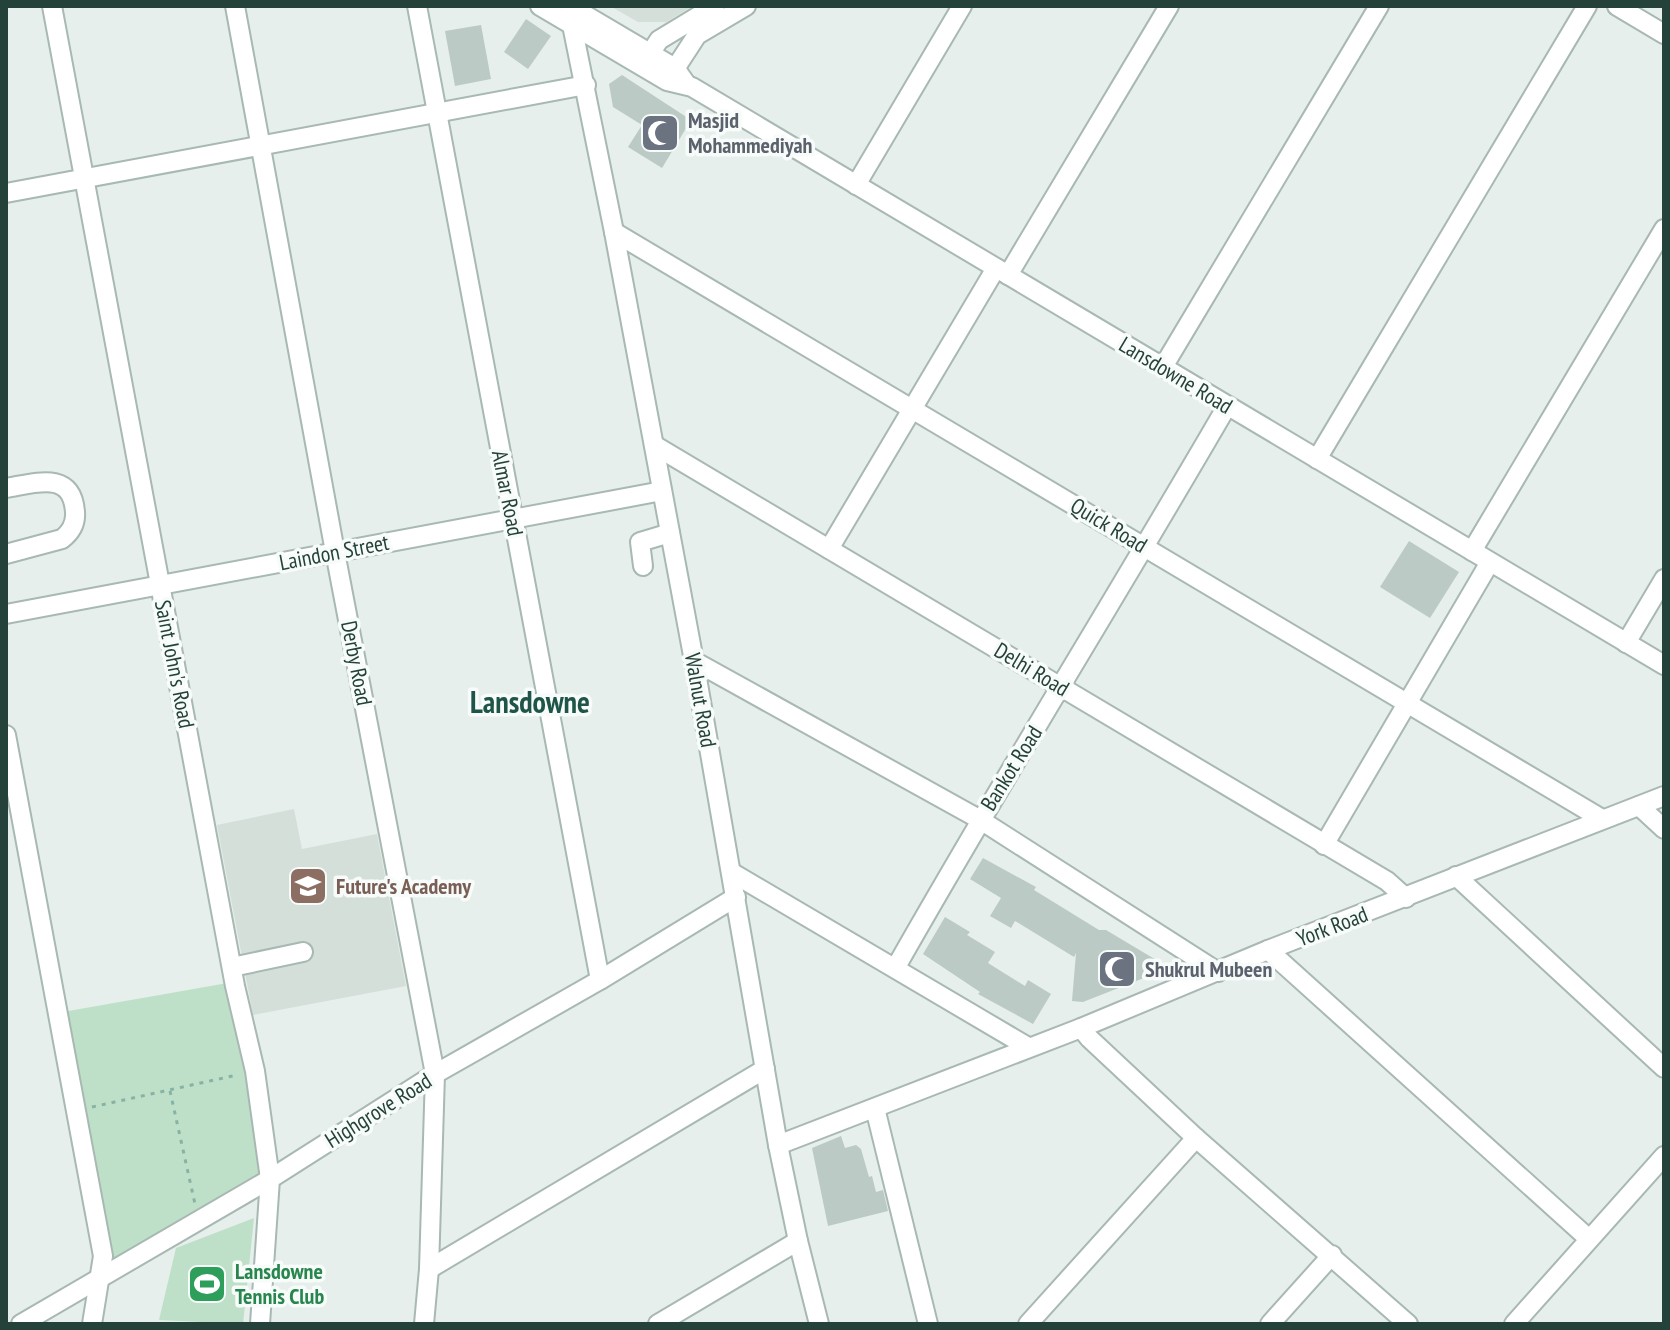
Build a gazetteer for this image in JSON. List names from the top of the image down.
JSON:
{
  "streets": {
    "street": [
      "Lansdowne Road",
      "Almar Road",
      "Quick Road",
      "Laindon Street",
      "Derby Road",
      "Saint John's Road",
      "Delhi Road",
      "Walnut Road",
      "Bankot Road",
      "York Road",
      "Highgrove Road"
    ]
  },
  "crossings": [
    ["Lansdowne Road", "Walnut Road"],
    ["Lansdowne Road", "Bankot Road"],
    ["Almar Road", "Laindon Street"],
    ["Almar Road", "Highgrove Road"],
    ["Quick Road", "Walnut Road"],
    ["Quick Road", "Bankot Road"],
    ["Quick Road", "York Road"],
    ["Laindon Street", "Derby Road"],
    ["Laindon Street", "Saint John's Road"],
    ["Laindon Street", "Walnut Road"],
    ["Derby Road", "Highgrove Road"],
    ["Saint John's Road", "Highgrove Road"],
    ["Delhi Road", "Walnut Road"],
    ["Delhi Road", "Bankot Road"],
    ["Delhi Road", "York Road"],
    ["Walnut Road", "York Road"],
    ["Walnut Road", "Highgrove Road"]
  ],
  "districts": ["Lansdowne"],
  "places": {
    "mosque": ["Masjid Mohammediyah", "Shukrul Mubeen"],
    "school or university": ["Future's Academy"],
    "sports": ["Lansdowne Tennis Club"]
  }
}
